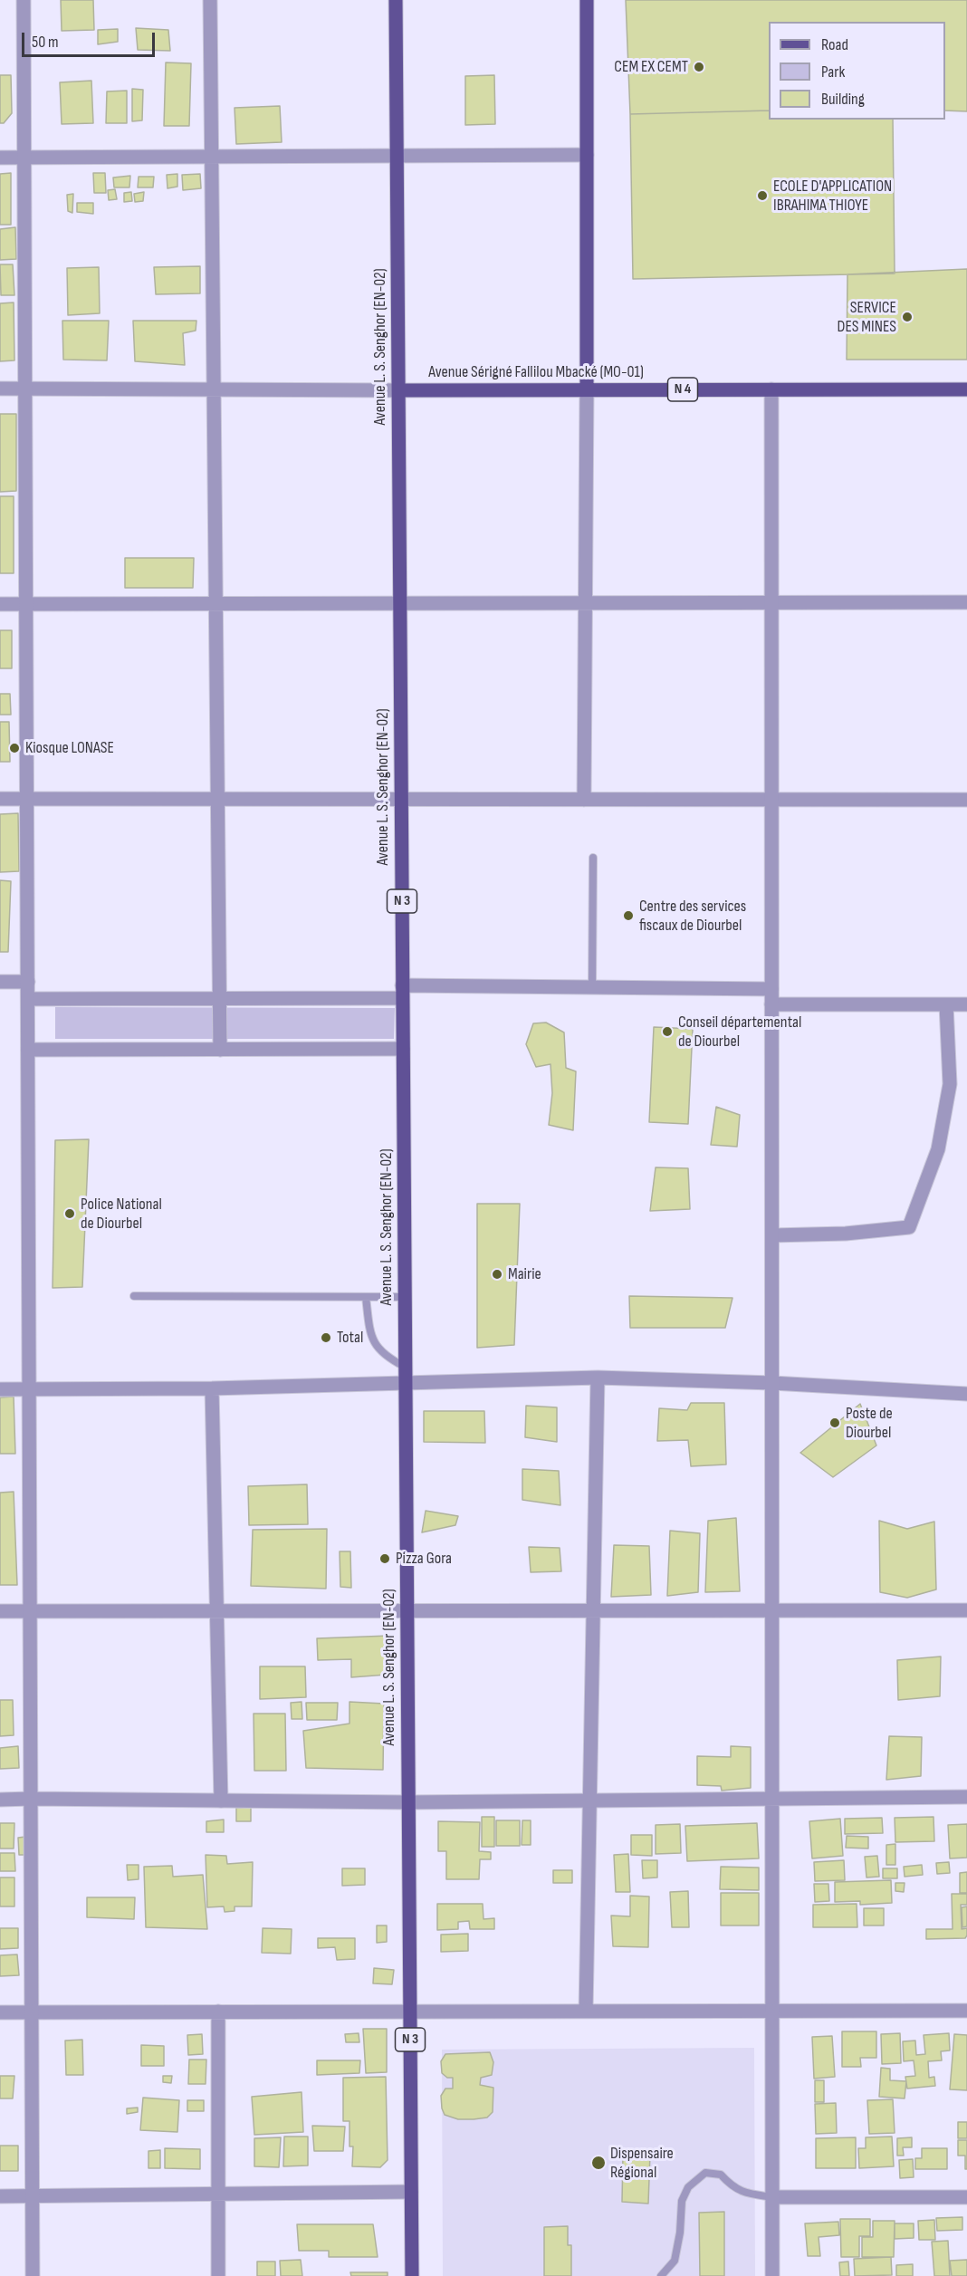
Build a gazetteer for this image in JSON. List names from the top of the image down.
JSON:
{
  "streets": {
    "main road": [
      "Avenue L. S. Senghor (EN-02)",
      "Avenue Sérigné Fallilou Mbacké (MO-01)",
      "N 4",
      "N 3"
    ]
  },
  "crossings": [
    ["Avenue L. S. Senghor (EN-02)", "Avenue Sérigné Fallilou Mbacké (MO-01)"],
    ["Avenue L. S. Senghor (EN-02)", "N 3"]
  ],
  "places": [
    "CEM EX CEMT",
    "ECOLE D'APPLICATION IBRAHIMA THIOYE",
    "SERVICE DES MINES",
    "Kiosque LONASE",
    "Centre des services fiscaux de Diourbel",
    "Conseil départemental de Diourbel",
    "Police National de Diourbel",
    "Mairie",
    "Total",
    "Poste de Diourbel",
    "Pizza Gora",
    "Dispensaire Régional"
  ],
  "legend": ["Road", "Park", "Building"],
  "scale_bar": "50 m"
}
